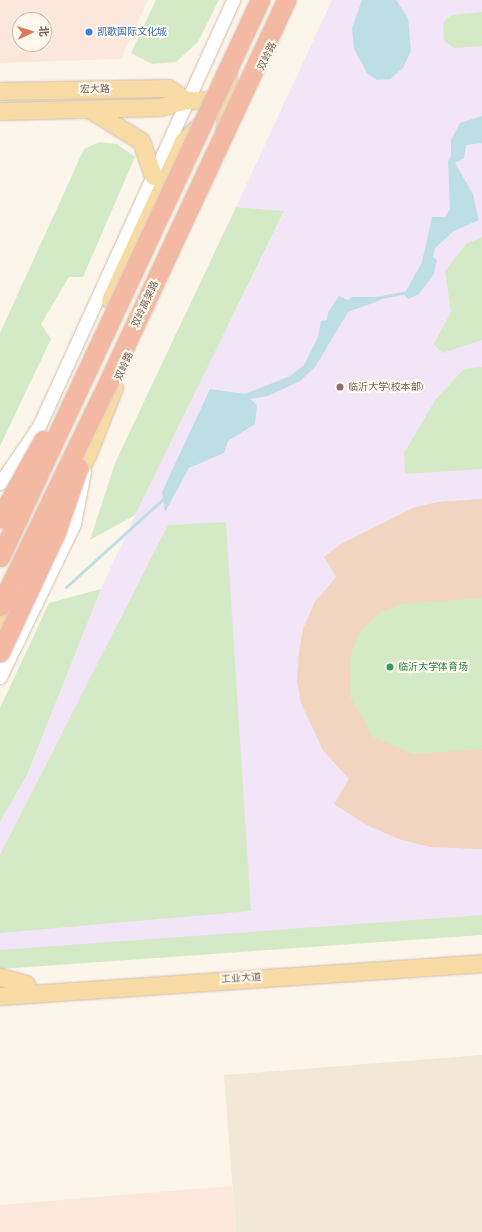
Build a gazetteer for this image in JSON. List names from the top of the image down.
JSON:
{
  "streets": {
    "highway": ["双岭高架路"],
    "main road": ["双岭路", "宏大路", "工业大道"]
  },
  "crossings": [
    ["双岭路", "宏大路"]
  ],
  "places": ["凯歌国际文化城", "临沂大学(校本部)", "临沂大学体育场"],
  "north": "right"
}
